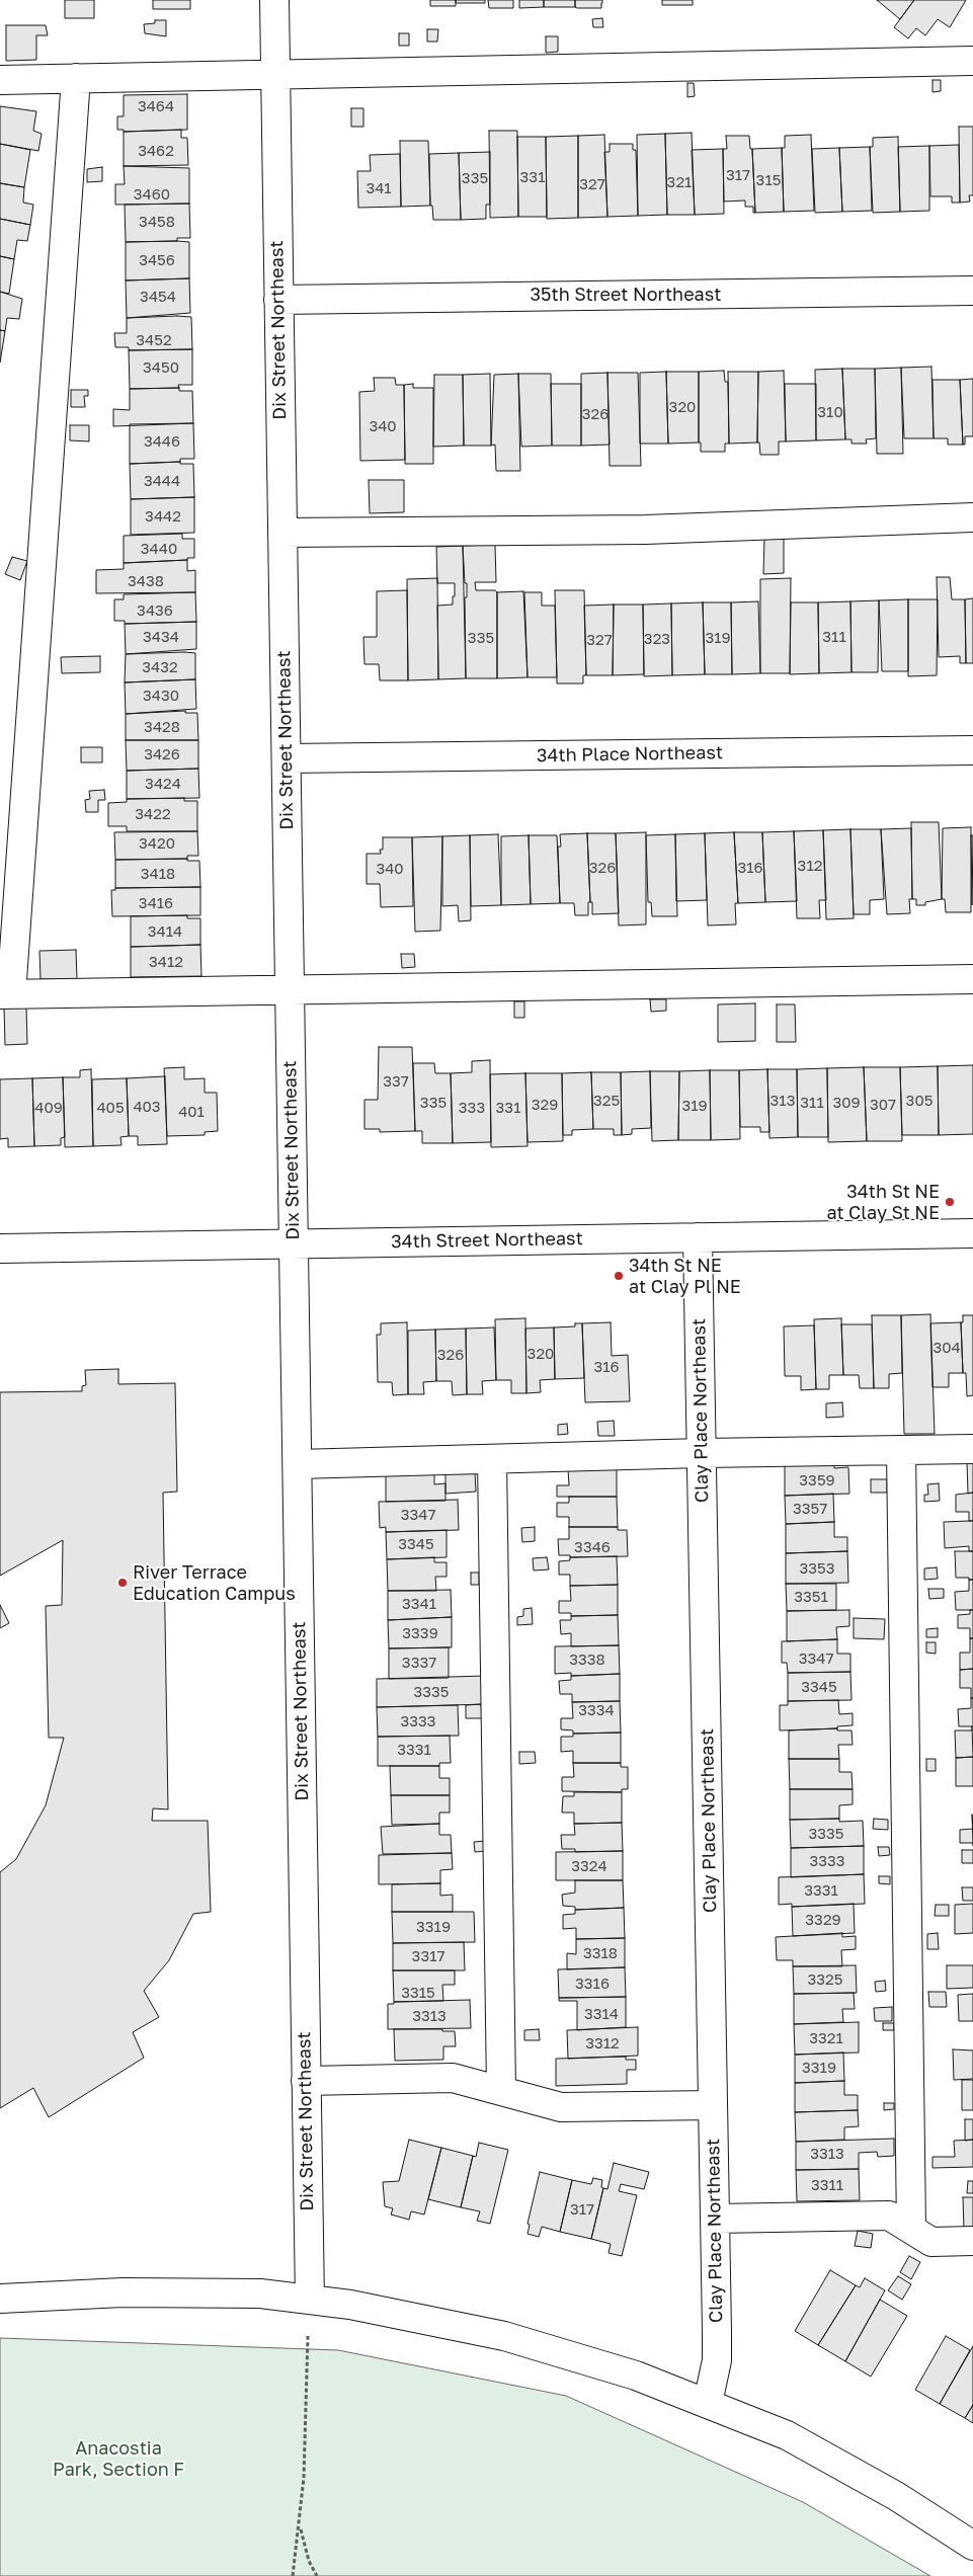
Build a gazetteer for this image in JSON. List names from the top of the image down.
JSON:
{
  "streets": {
    "street": [
      "35th Street Northeast",
      "Dix Street Northeast",
      "34th Place Northeast",
      "34th Street Northeast",
      "Clay Place Northeast"
    ]
  },
  "crossings": [
    ["35th Street Northeast", "Dix Street Northeast"],
    ["Dix Street Northeast", "34th Place Northeast"],
    ["Dix Street Northeast", "34th Street Northeast"],
    ["34th Street Northeast", "Clay Place Northeast"]
  ],
  "parks": ["Anacostia Park, Section F"],
  "places": ["34th St NE at Clay St NE", "34th St NE at Clay Pl NE", "River Terrace Education Campus"],
  "house_numbers": [
    "3464",
    "3462",
    "317",
    "331",
    "335",
    "315",
    "321",
    "327",
    "341",
    "3460",
    "3458",
    "3456",
    "3454",
    "3452",
    "3450",
    "320",
    "310",
    "326",
    "340",
    "3446",
    "3444",
    "3442",
    "3440",
    "3438",
    "3436",
    "3434",
    "311",
    "335",
    "319",
    "323",
    "327",
    "3432",
    "3430",
    "3428",
    "3426",
    "3424",
    "3422",
    "3420",
    "312",
    "326",
    "316",
    "340",
    "3418",
    "3416",
    "3414",
    "3412",
    "337",
    "325",
    "313",
    "305",
    "335",
    "311",
    "309",
    "329",
    "307",
    "319",
    "403",
    "409",
    "405",
    "333",
    "331",
    "401",
    "304",
    "320",
    "326",
    "316",
    "3359",
    "3357",
    "3347",
    "3345",
    "3346",
    "3353",
    "3351",
    "3341",
    "3339",
    "3347",
    "3338",
    "3337",
    "3345",
    "3335",
    "3334",
    "3333",
    "3331",
    "3335",
    "3333",
    "3324",
    "3331",
    "3329",
    "3319",
    "3318",
    "3317",
    "3325",
    "3316",
    "3315",
    "3314",
    "3313",
    "3321",
    "3312",
    "3319",
    "3313",
    "3311",
    "317"
  ]
}
